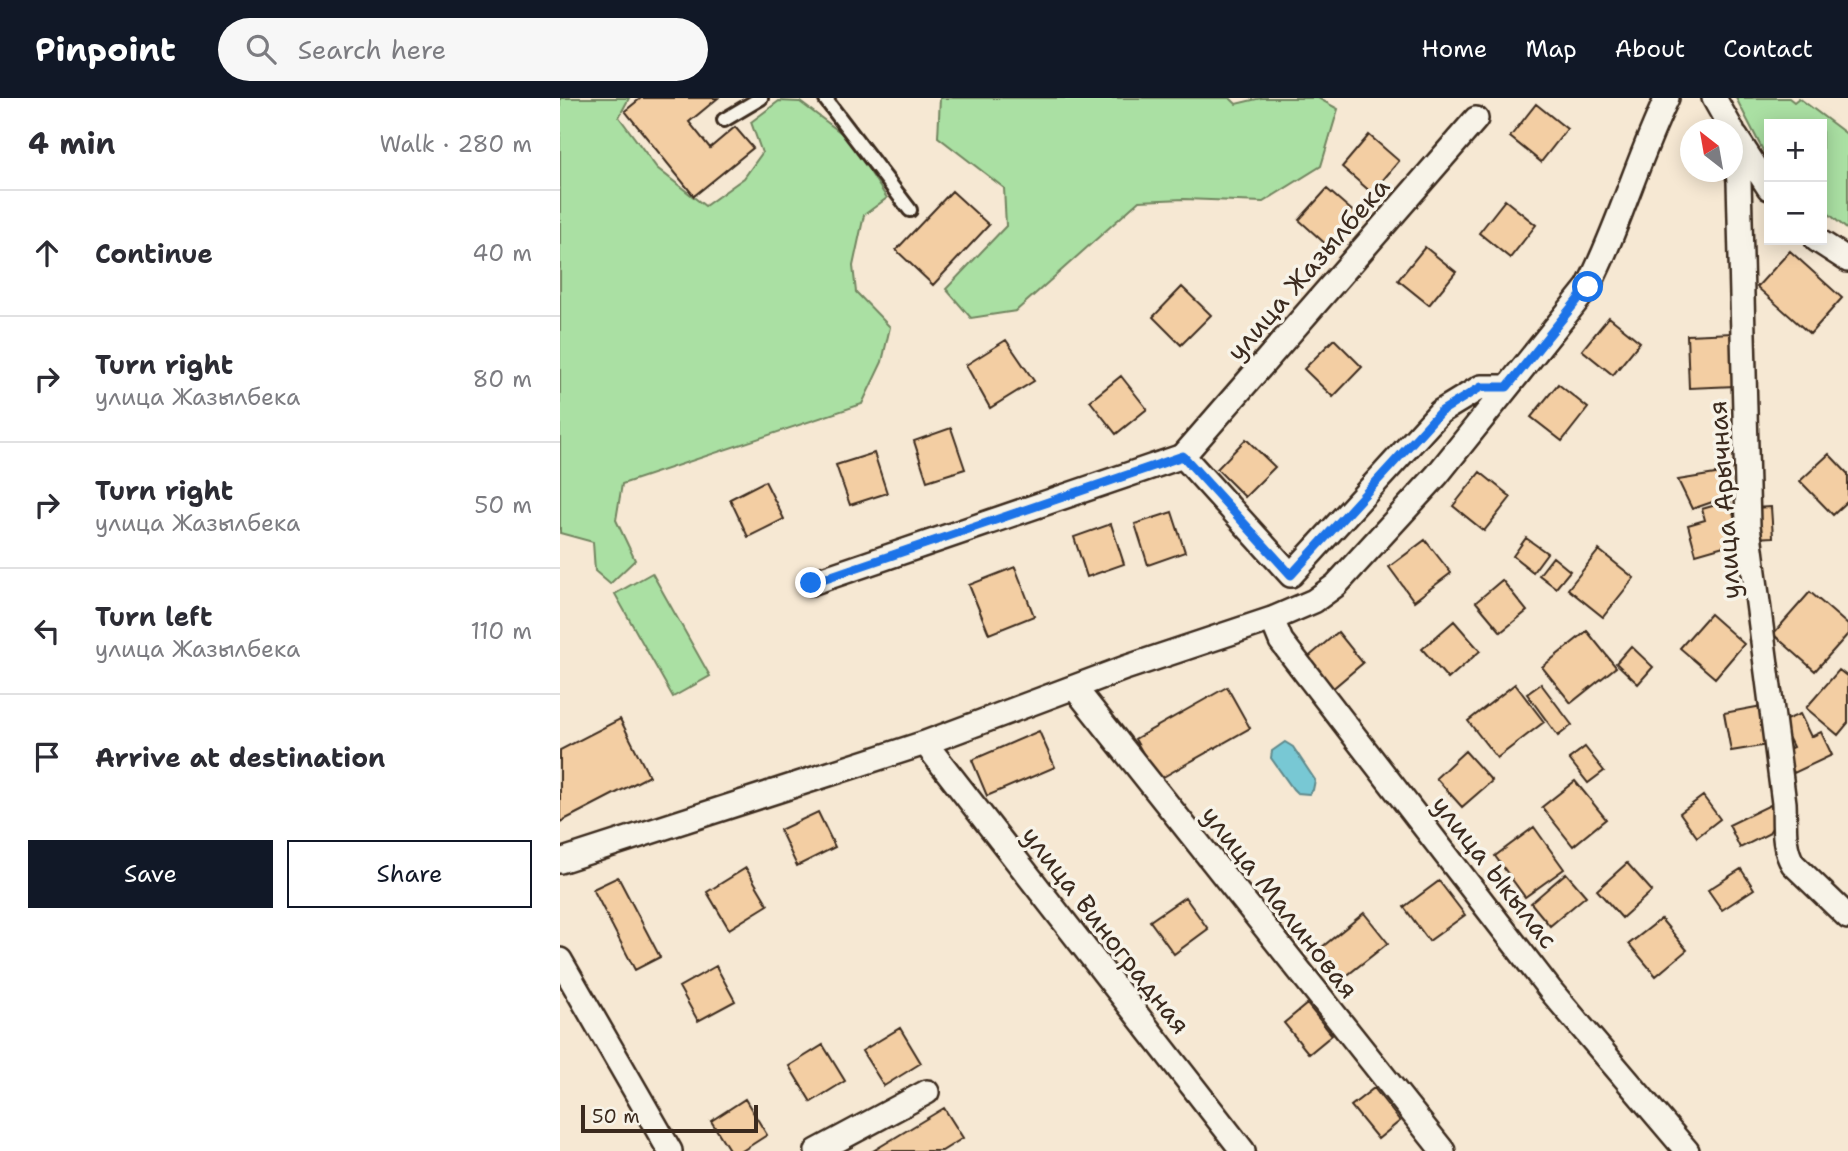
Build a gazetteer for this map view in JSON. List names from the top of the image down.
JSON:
{
  "streets": {
    "street": [
      "улица Жазылбека",
      "улица Арычная",
      "улица Ыкылас",
      "улица Малиновая",
      "улица Виноградная"
    ]
  },
  "scale_bar": "50 m",
  "north": "top left",
  "page": {
    "header": "Pinpoint",
    "search": "Search here",
    "nav": [
      "Home",
      "Map",
      "About",
      "Contact"
    ],
    "heading": ["4 min", "Walk · 280 m"],
    "map_buttons": ["+", "−"],
    "list": [
      ["Continue", "40 m"],
      ["Turn right", "улица Жазылбека", "80 m"],
      ["Turn right", "улица Жазылбека", "50 m"],
      ["Turn left", "улица Жазылбека", "110 m"],
      "Arrive at destination"
    ],
    "buttons": ["Save", "Share"],
    "scale": "50 m"
  }
}
